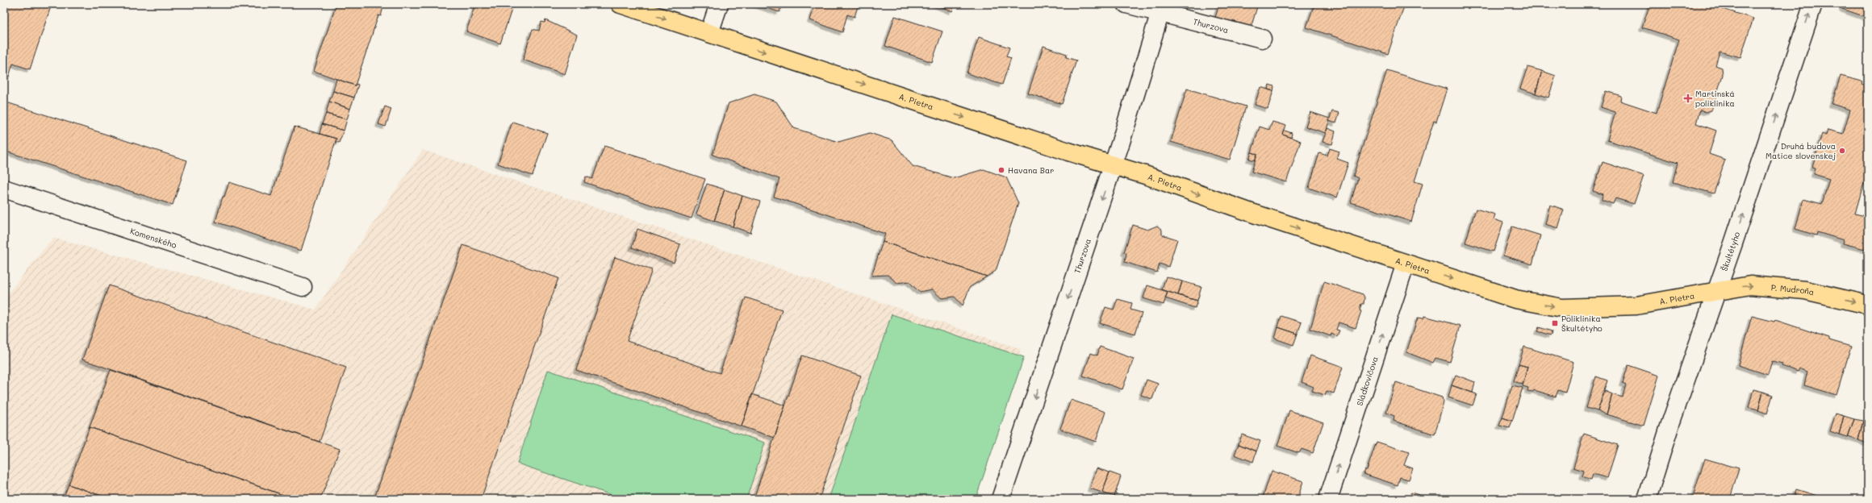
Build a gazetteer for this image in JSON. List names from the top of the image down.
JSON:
{
  "streets": {
    "main road": ["A. Pietra", "P. Mudroňa"],
    "street": [
      "Thurzova",
      "Komenského",
      "Škultétyho",
      "Sládkovičova"
    ]
  },
  "crossings": [
    ["Thurzova", "A. Pietra"],
    ["A. Pietra", "Škultétyho"],
    ["A. Pietra", "P. Mudroňa"],
    ["A. Pietra", "Sládkovičova"],
    ["Škultétyho", "P. Mudroňa"]
  ],
  "one_way": [
    "Thurzova",
    "A. Pietra",
    "Škultétyho",
    "P. Mudroňa",
    "Sládkovičova"
  ],
  "places": {
    "health": ["Martinská poliklinika"],
    "other": ["Druhá budova Matice slovenskej", "Havana Bar"],
    "transit": ["Poliklinika Škultétyho"]
  }
}
